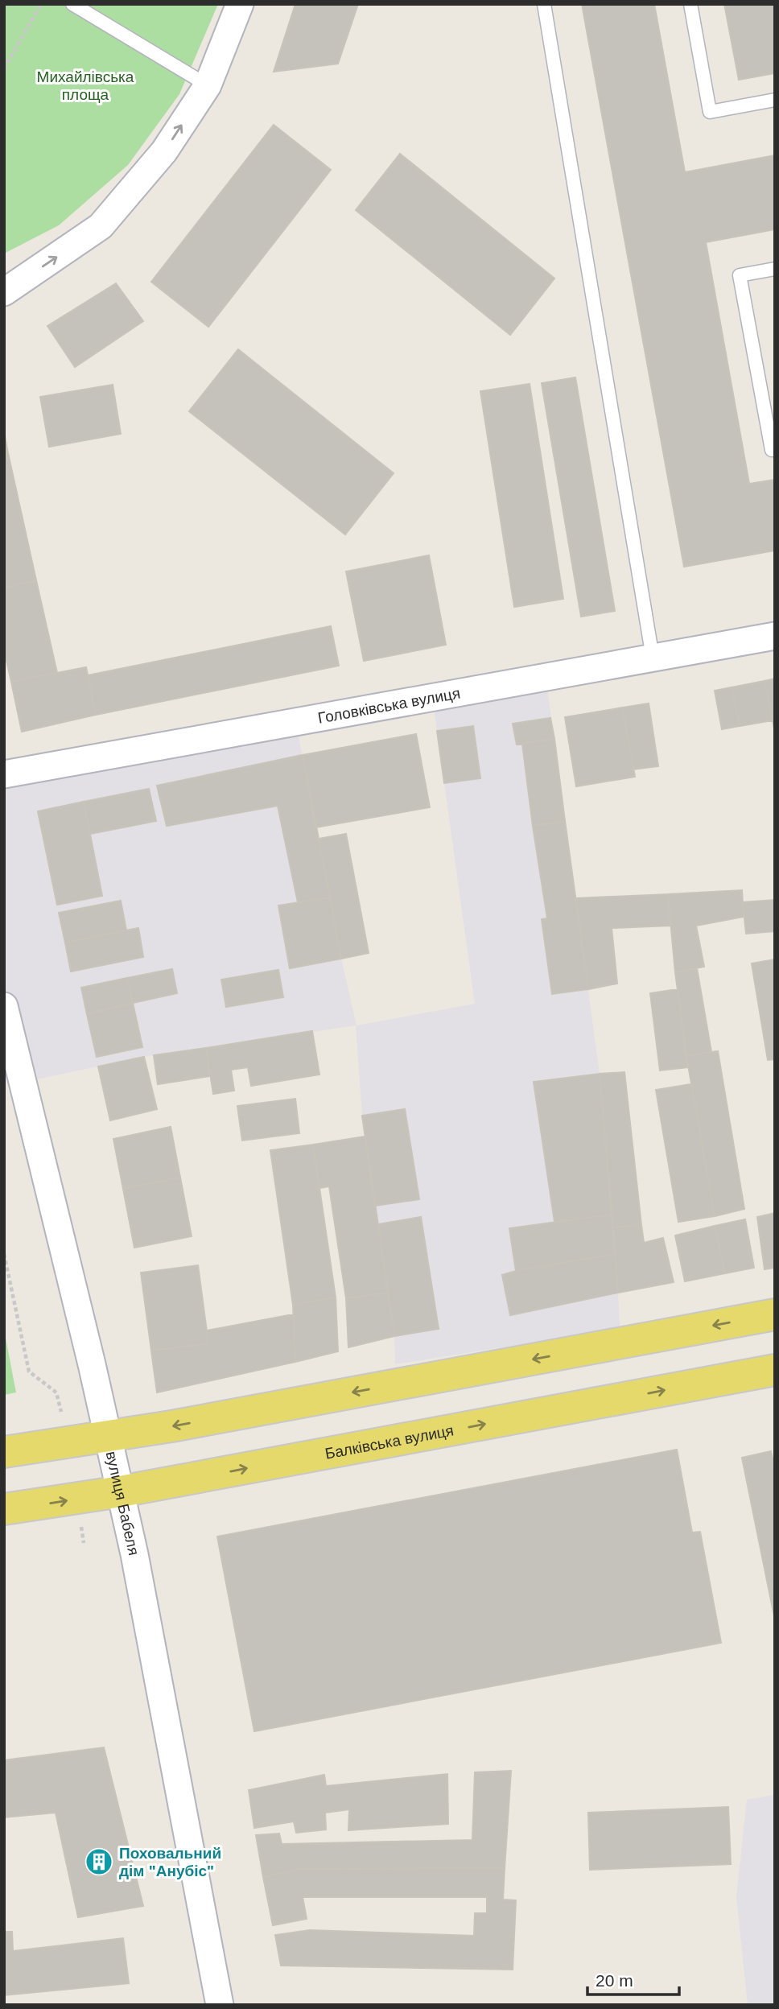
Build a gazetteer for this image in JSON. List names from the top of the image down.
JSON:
{
  "streets": {
    "main road": ["Балківська вулиця"],
    "street": ["Головківська вулиця", "вулиця Бабеля"]
  },
  "crossings": [
    ["Балківська вулиця", "вулиця Бабеля"]
  ],
  "parks": ["Михайлівська площа"],
  "places": {
    "building": ["Поховальний дім \"Анубіс\""]
  },
  "scale_bar": "20 m"
}
